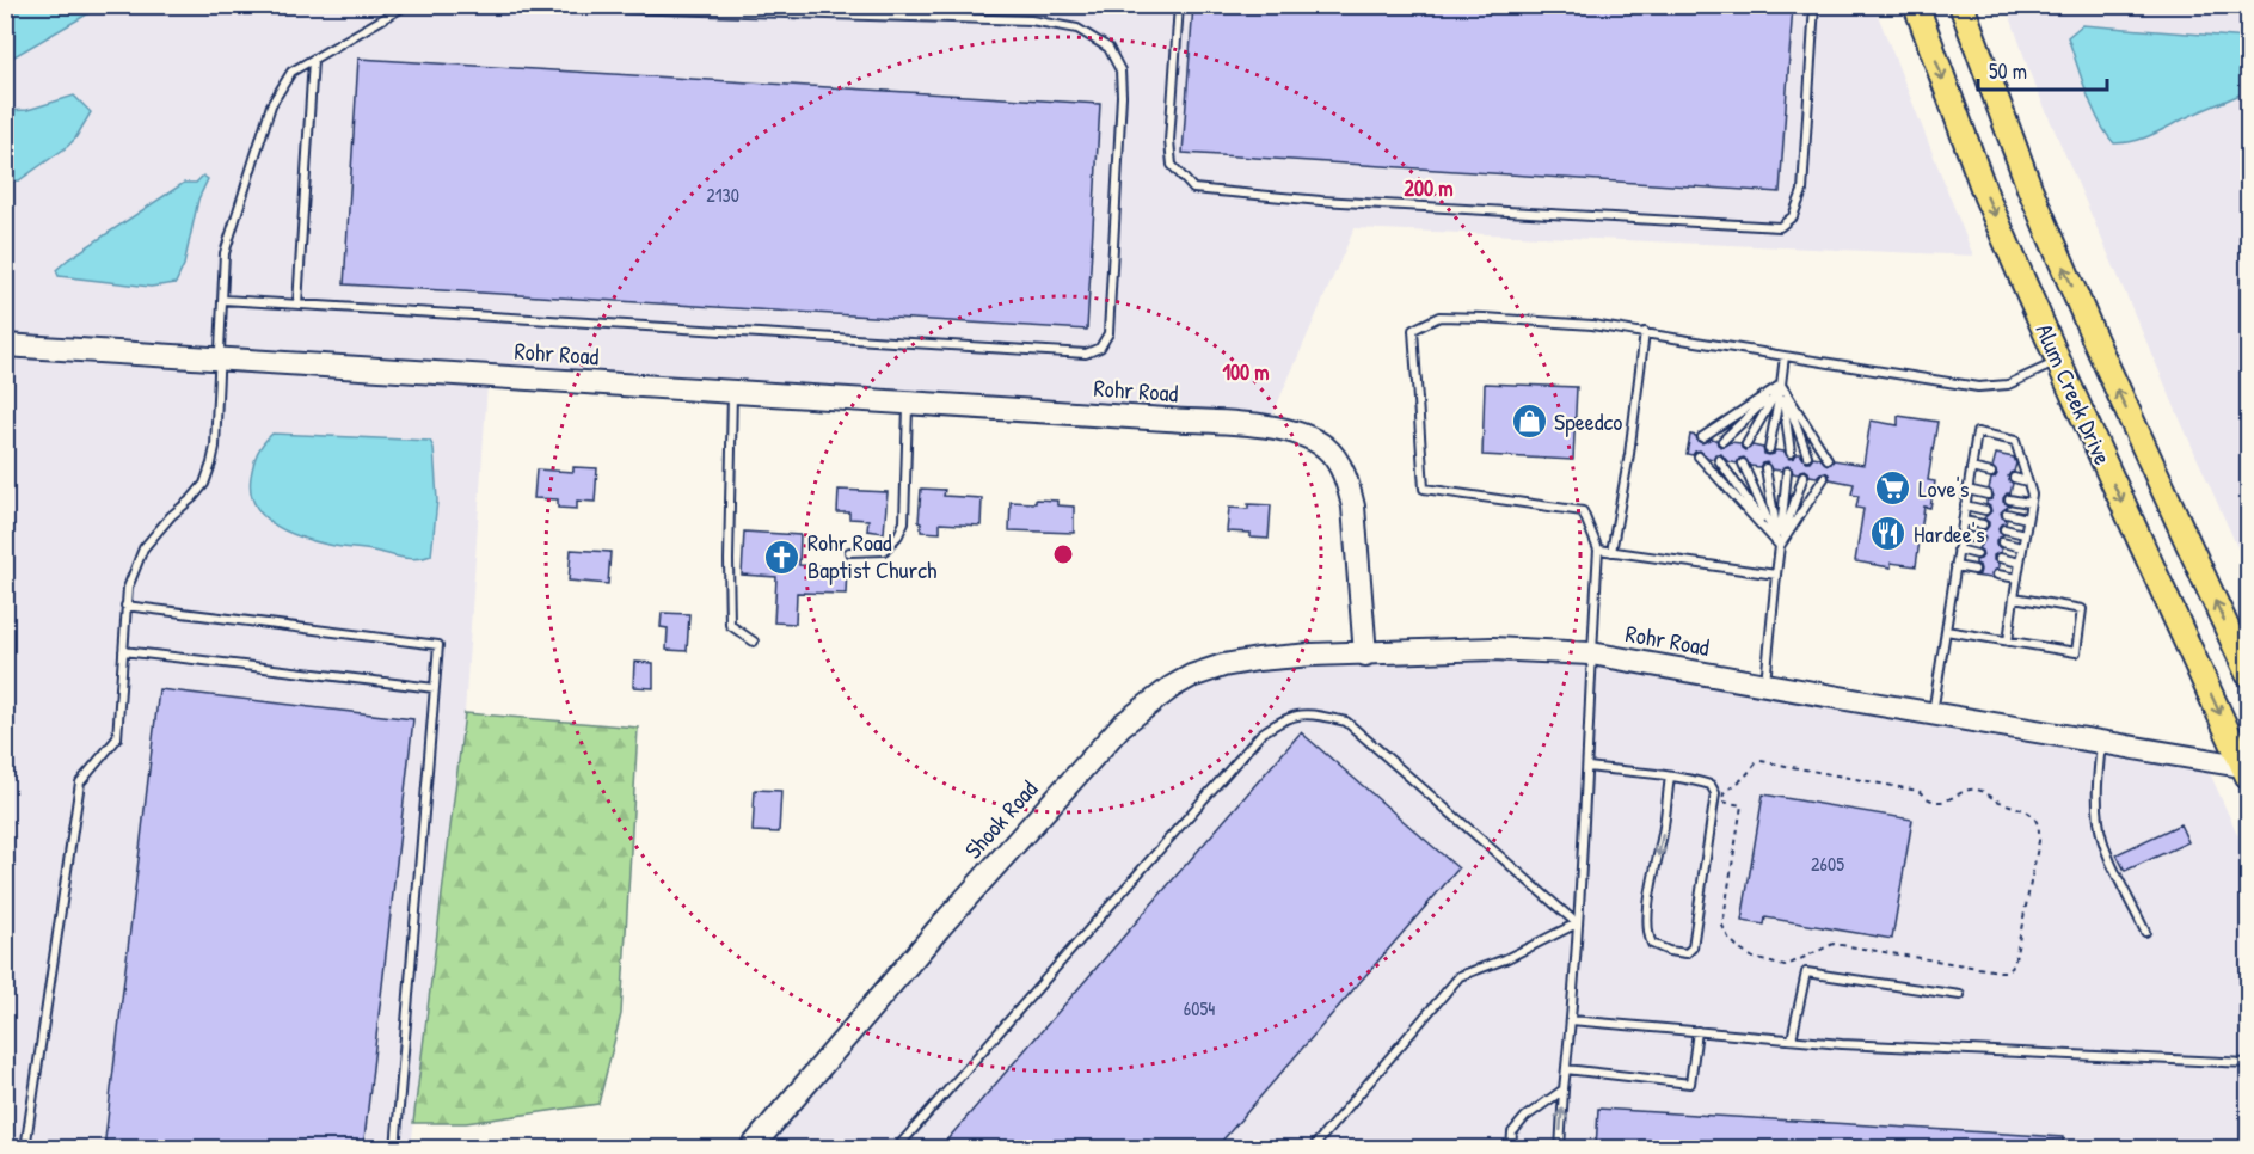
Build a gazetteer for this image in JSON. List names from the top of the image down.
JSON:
{
  "streets": {
    "main road": ["Alum Creek Drive"],
    "street": ["Rohr Road", "Shook Road"]
  },
  "crossings": [
    ["Rohr Road", "Alum Creek Drive"],
    ["Rohr Road", "Shook Road"]
  ],
  "places": {
    "shop": ["Speedco"],
    "supermarket": ["Love's"],
    "restaurant": ["Hardee's"],
    "church": ["Rohr Road Baptist Church"]
  },
  "house_numbers": ["2130", "2605", "6054"],
  "scale_bar": "50 m",
  "rings": ["200 m", "100 m"]
}
